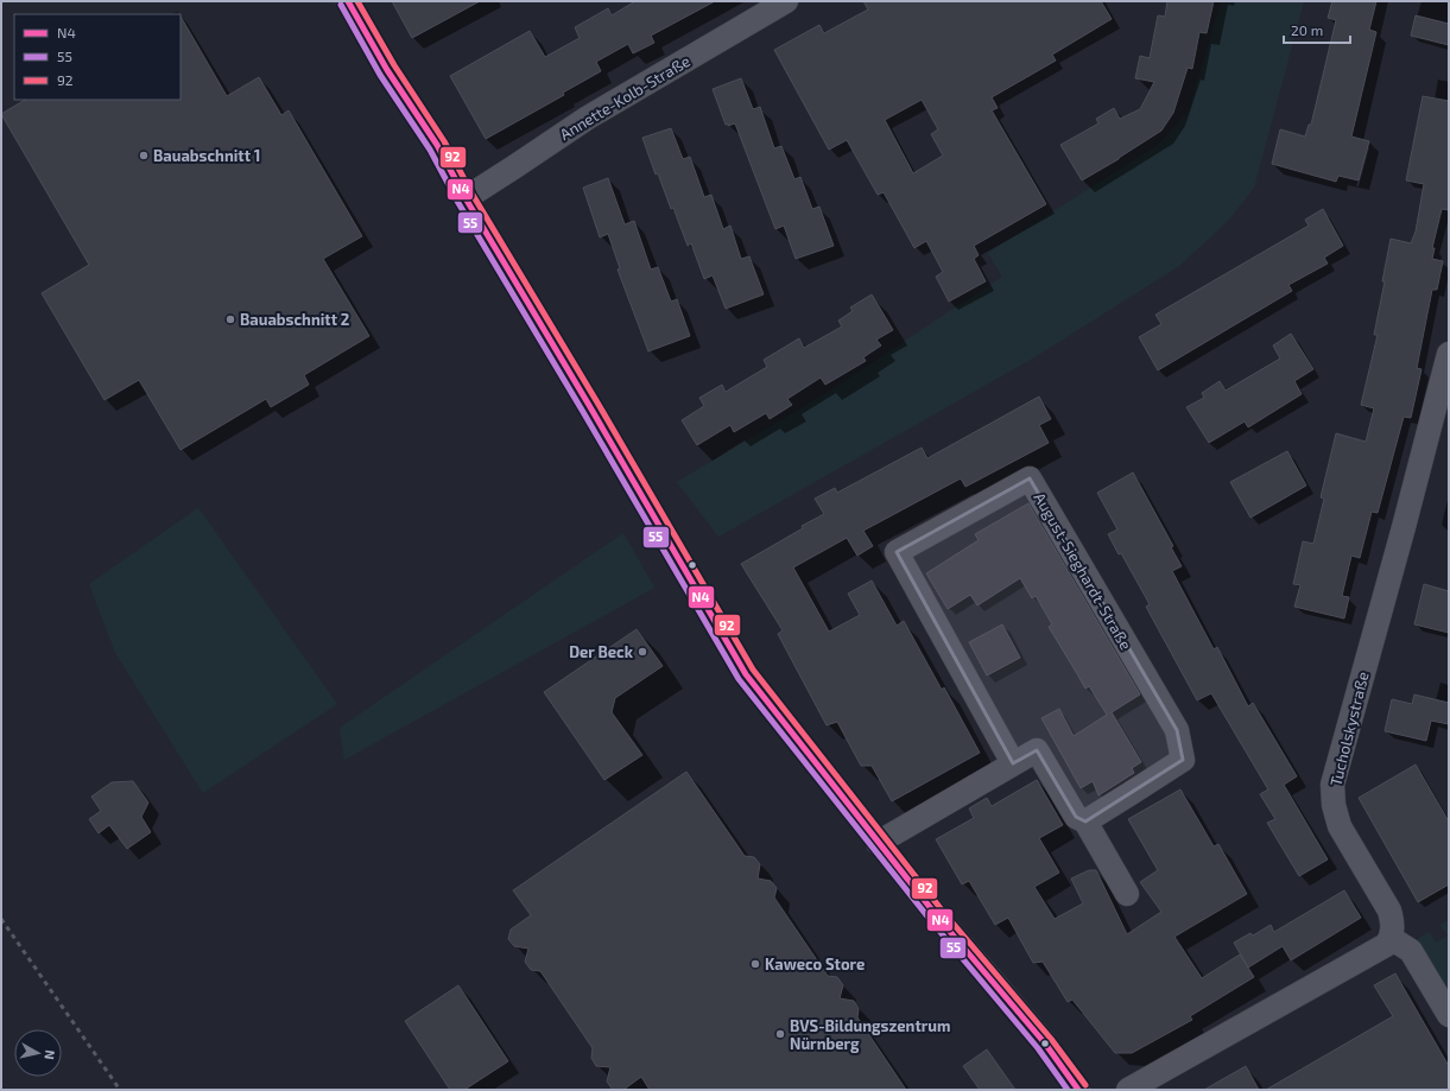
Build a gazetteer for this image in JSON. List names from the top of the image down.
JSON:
{
  "streets": {
    "street": ["Annette-Kolb-Straße", "August-Sieghardt-Straße", "Tucholskystraße"]
  },
  "places": [
    "Bauabschnitt 1",
    "Bauabschnitt 2",
    "Der Beck",
    "Kaweco Store",
    "BVS-Bildungszentrum Nürnberg"
  ],
  "lines": ["transit line N4", "transit line 92", "transit line 55"],
  "legend": ["N4", "55", "92"],
  "scale_bar": "20 m",
  "north": "right"
}
